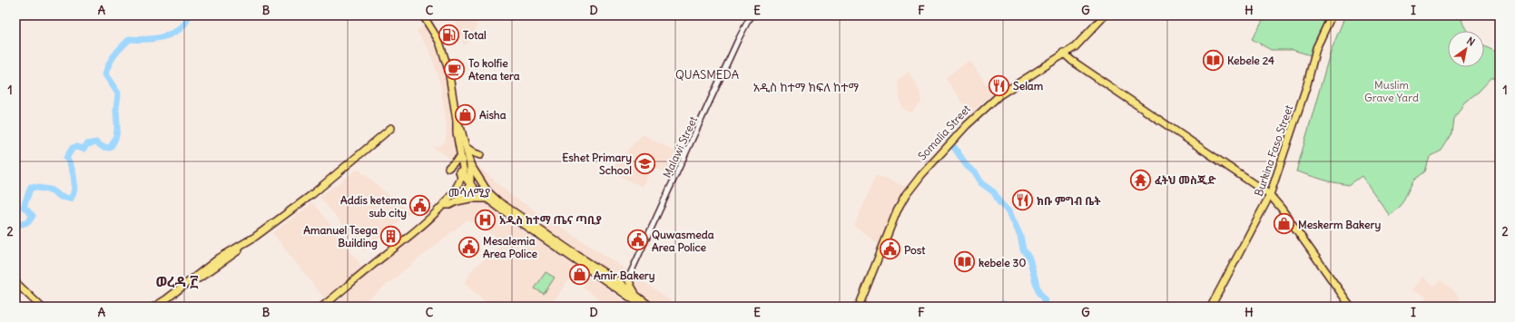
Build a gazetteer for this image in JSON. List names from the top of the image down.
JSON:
{
  "streets": {
    "main road": ["Somalia Street", "Burkina Faso Street"],
    "street": ["Malawi Street"]
  },
  "districts": [
    "QUASMEDA",
    "አዲስ ከተማ ክፍለ ከተማ",
    "መሳለሚያ",
    "ወረዳ ፫"
  ],
  "parks": ["Muslim Grave Yard"],
  "places": {
    "fuel station": ["Total"],
    "library": ["Kebele 24", "kebele 30"],
    "cafe": ["To kolfie Atena tera"],
    "restaurant": ["Selam", "ክቡ ምግብ ቤት"],
    "shop": ["Aisha", "Meskerm Bakery", "Amir Bakery"],
    "school or university": ["Eshet Primary School"],
    "temple": ["ፈትህ መስጂድ"],
    "public building": [
      "Addis ketema sub city",
      "Quwasmeda Area Police",
      "Mesalemia Area Police",
      "Post"
    ],
    "hospital": ["አዲስ ከተማ ጤና ጣቢያ"],
    "building": ["Amanuel Tsega Building"]
  },
  "north": "top right",
  "grid": {
    "columns": [
      "A",
      "B",
      "C",
      "D",
      "E",
      "F",
      "G",
      "H",
      "I"
    ],
    "rows": ["1", "2"]
  }
}
